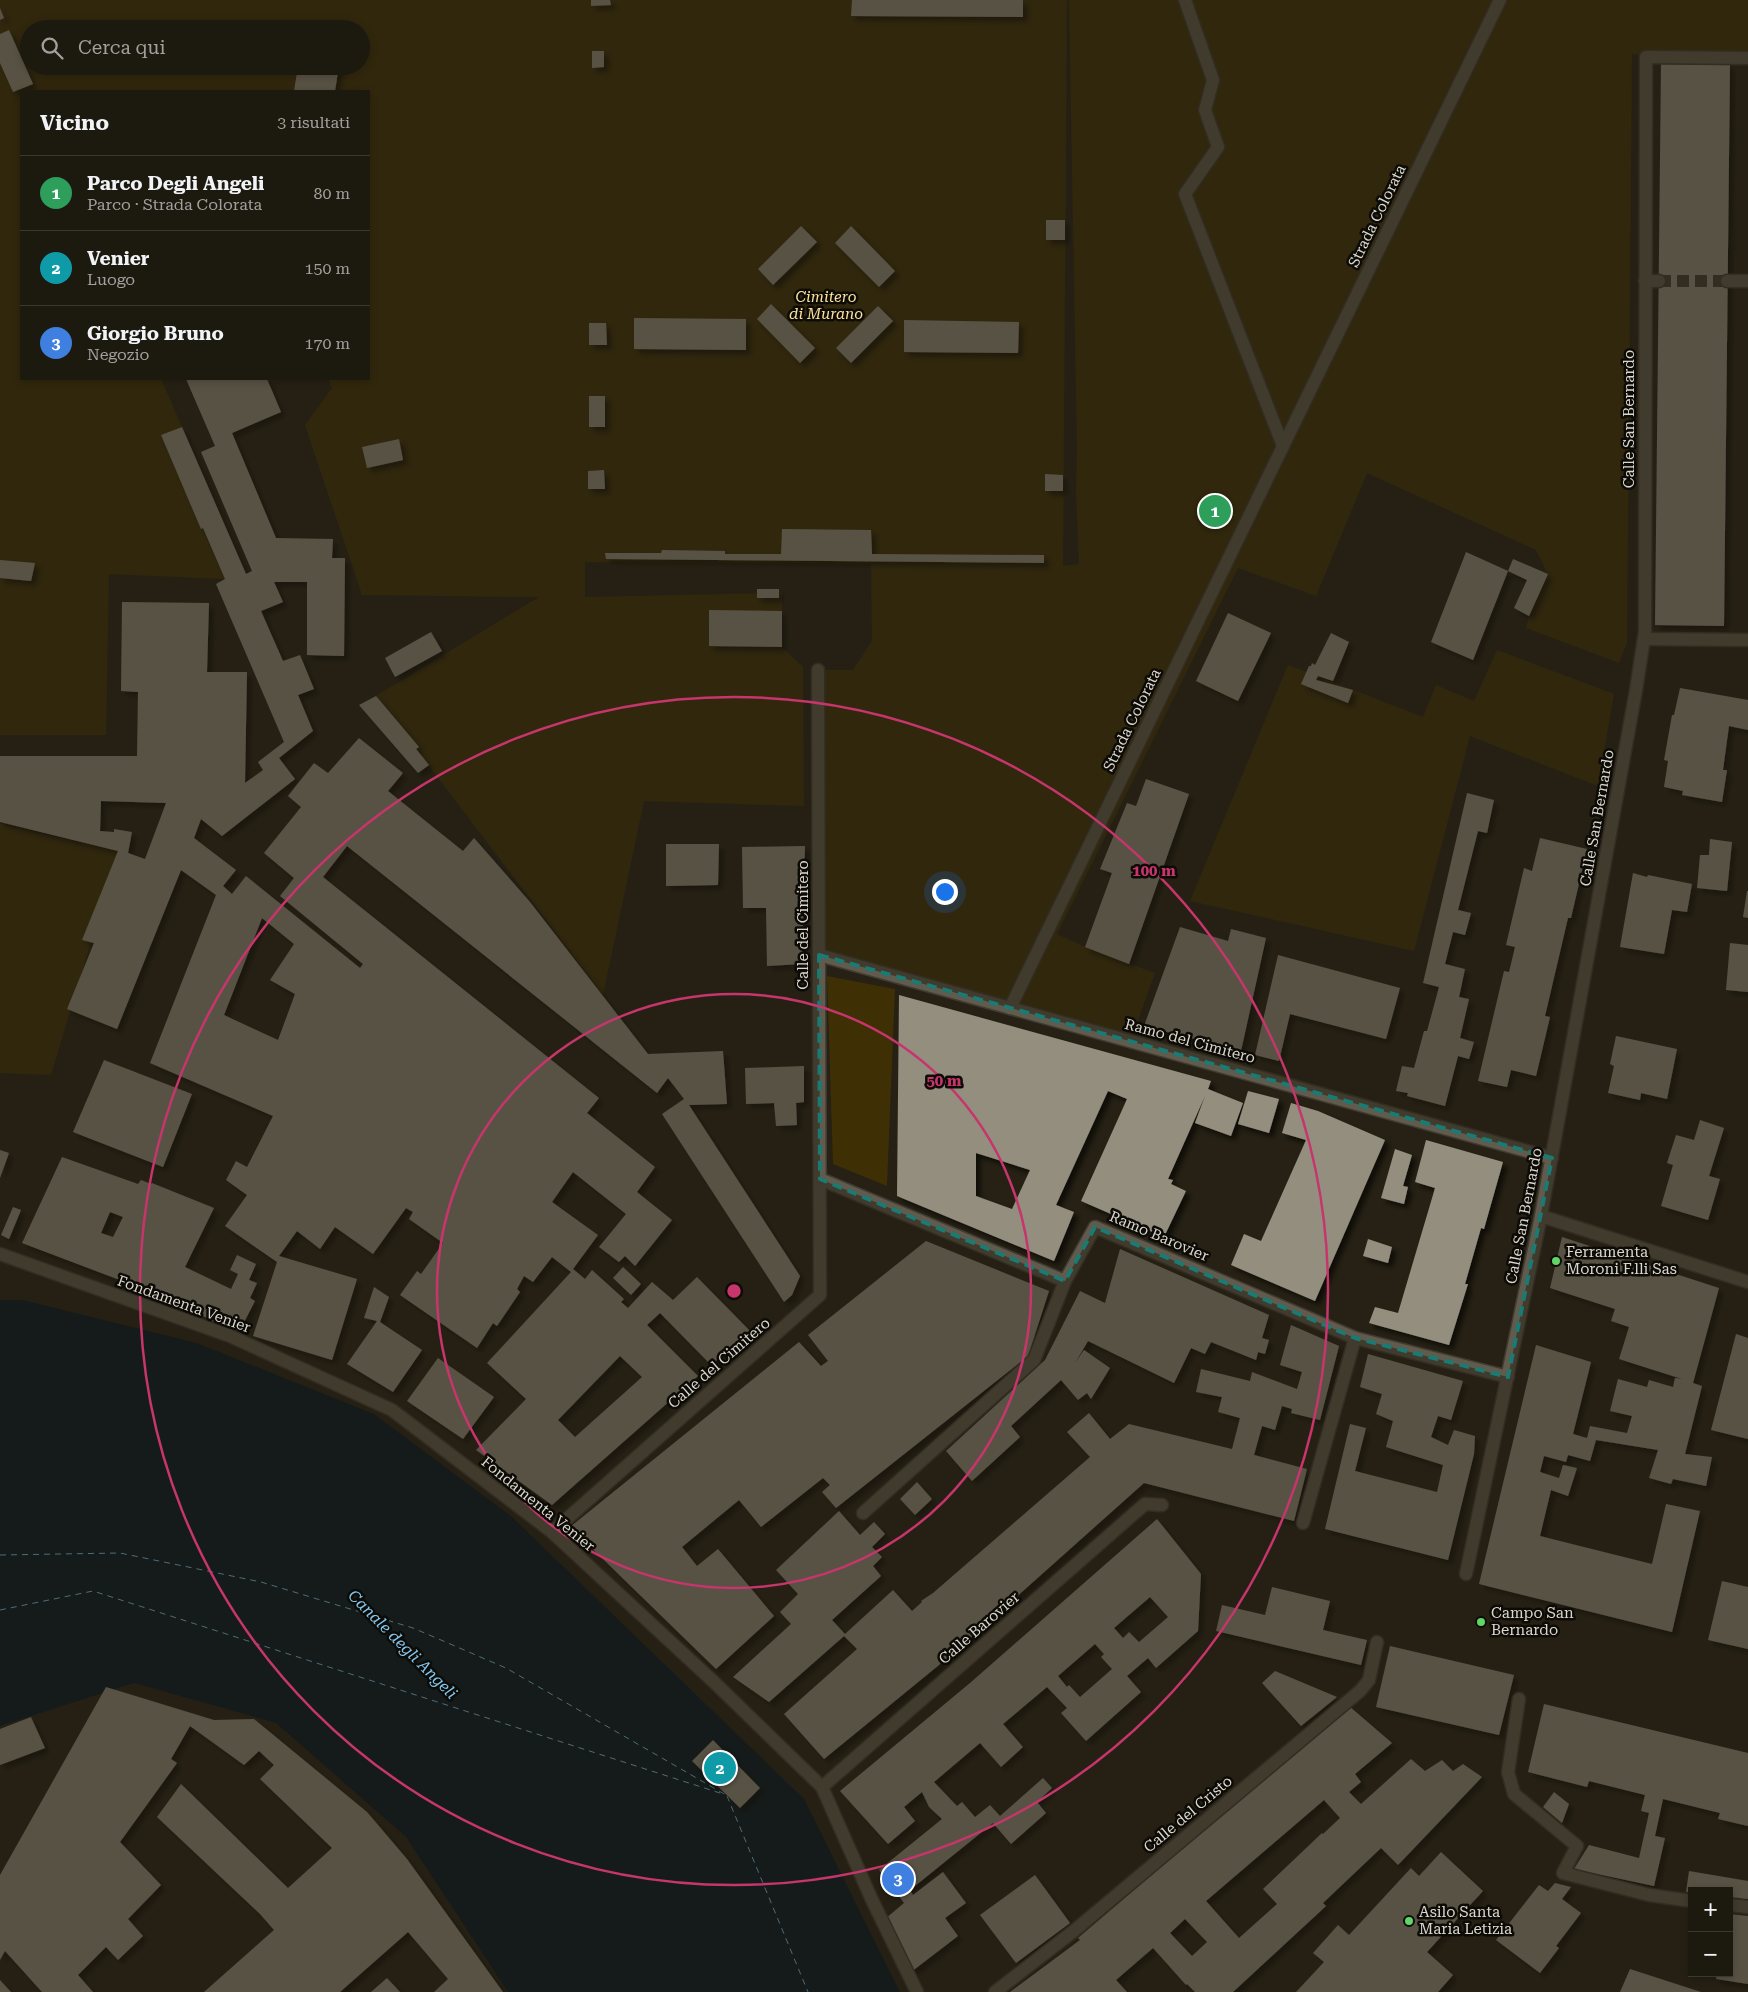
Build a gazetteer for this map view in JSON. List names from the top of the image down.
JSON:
{
  "streets": {
    "street": [
      "Strada Colorata",
      "Calle San Bernardo",
      "Calle del Cimitero",
      "Ramo del Cimitero",
      "Ramo Barovier",
      "Fondamenta Venier",
      "Calle Barovier",
      "Calle del Cristo"
    ]
  },
  "crossings": [
    ["Strada Colorata", "Ramo del Cimitero"],
    ["Calle San Bernardo", "Ramo del Cimitero"],
    ["Calle San Bernardo", "Ramo Barovier"],
    ["Calle del Cimitero", "Ramo del Cimitero"],
    ["Calle del Cimitero", "Fondamenta Venier"],
    ["Fondamenta Venier", "Calle Barovier"]
  ],
  "water": ["Canale degli Angeli"],
  "parks": ["Cimitero di Murano"],
  "places": ["Ferramenta Moroni F.lli Sas", "Campo San Bernardo", "Asilo Santa Maria Letizia"],
  "page": {
    "search": "Cerca qui",
    "heading": ["Vicino", "3 risultati"],
    "list": [
      {
        "mark": "1",
        "name": "Parco Degli Angeli",
        "note": "Parco · Strada Colorata",
        "value": "80 m"
      },
      {
        "mark": "2",
        "name": "Venier",
        "note": "Luogo",
        "value": "150 m"
      },
      {
        "mark": "3",
        "name": "Giorgio Bruno",
        "note": "Negozio",
        "value": "170 m"
      }
    ],
    "pins": ["1", "2", "3"],
    "map_buttons": ["+", "−"]
  },
  "rings": ["100 m", "50 m"]
}
